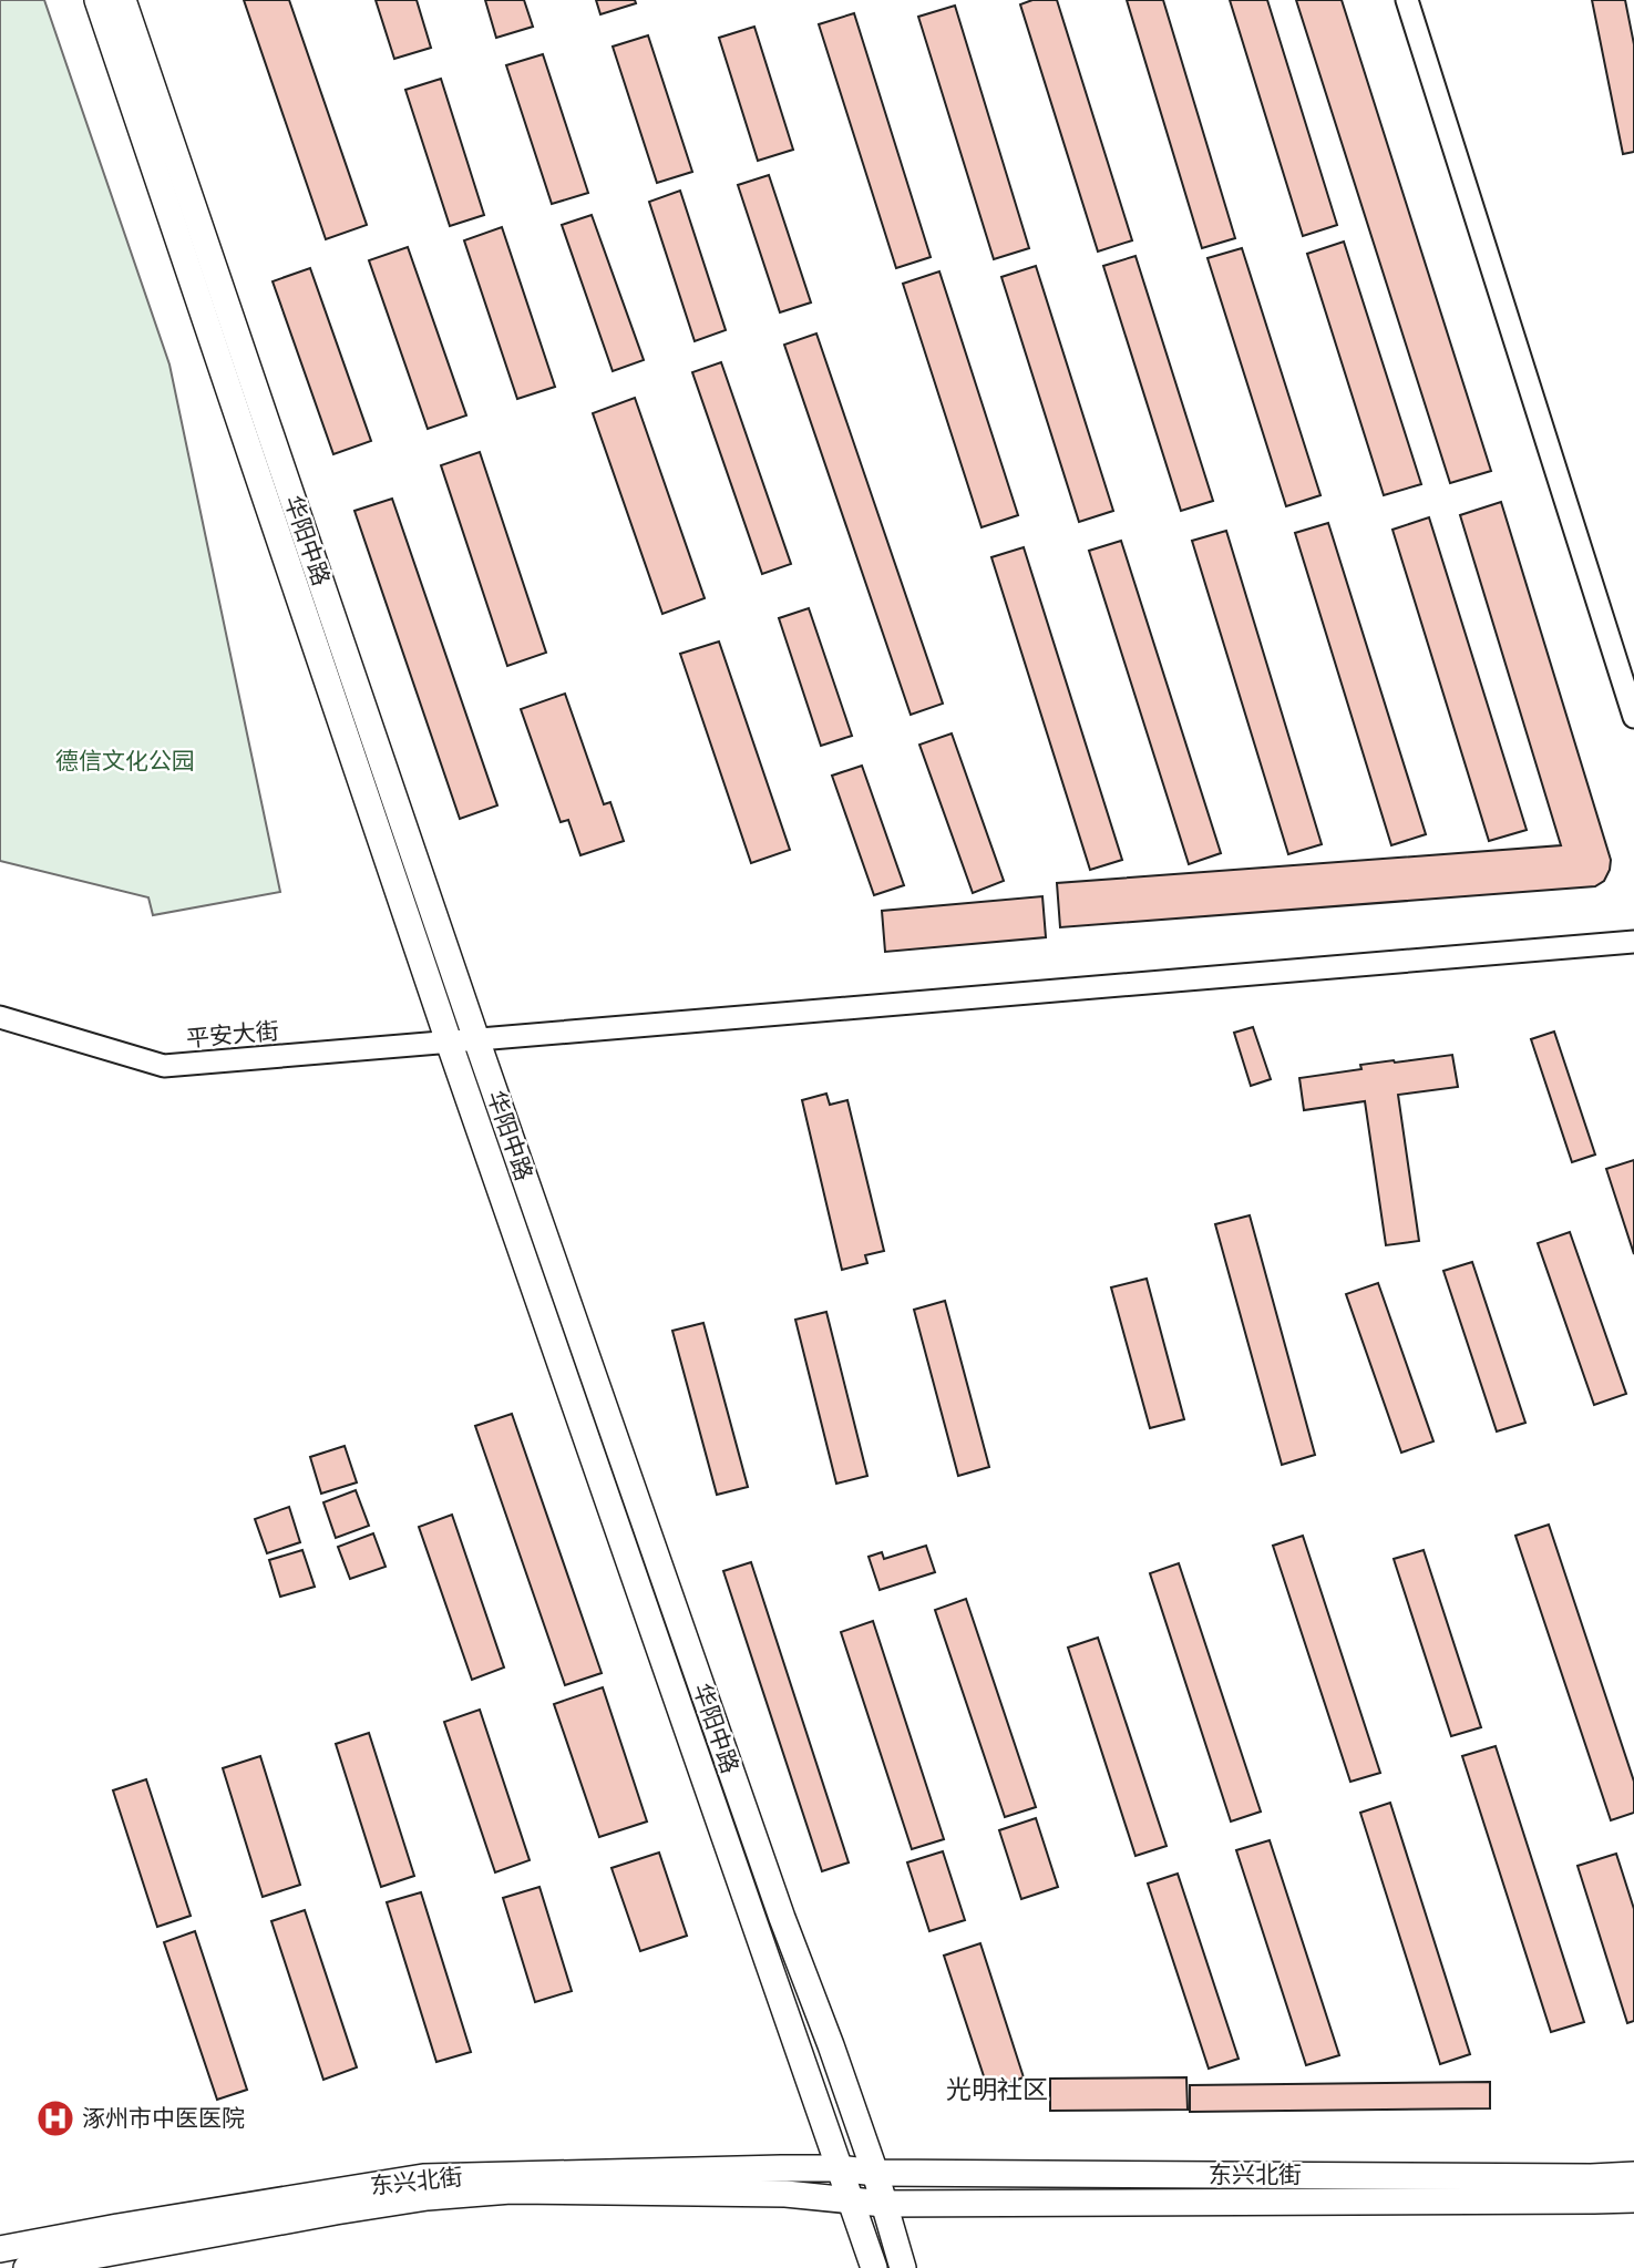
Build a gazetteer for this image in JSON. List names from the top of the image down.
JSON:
{
  "streets": {
    "main road": ["华阳中路", "东兴北街"],
    "street": ["平安大街"]
  },
  "crossings": [
    ["华阳中路", "平安大街"],
    ["华阳中路", "东兴北街"]
  ],
  "districts": ["光明社区"],
  "parks": ["德信文化公园"],
  "places": {
    "hospital": ["涿州市中医医院"]
  }
}
